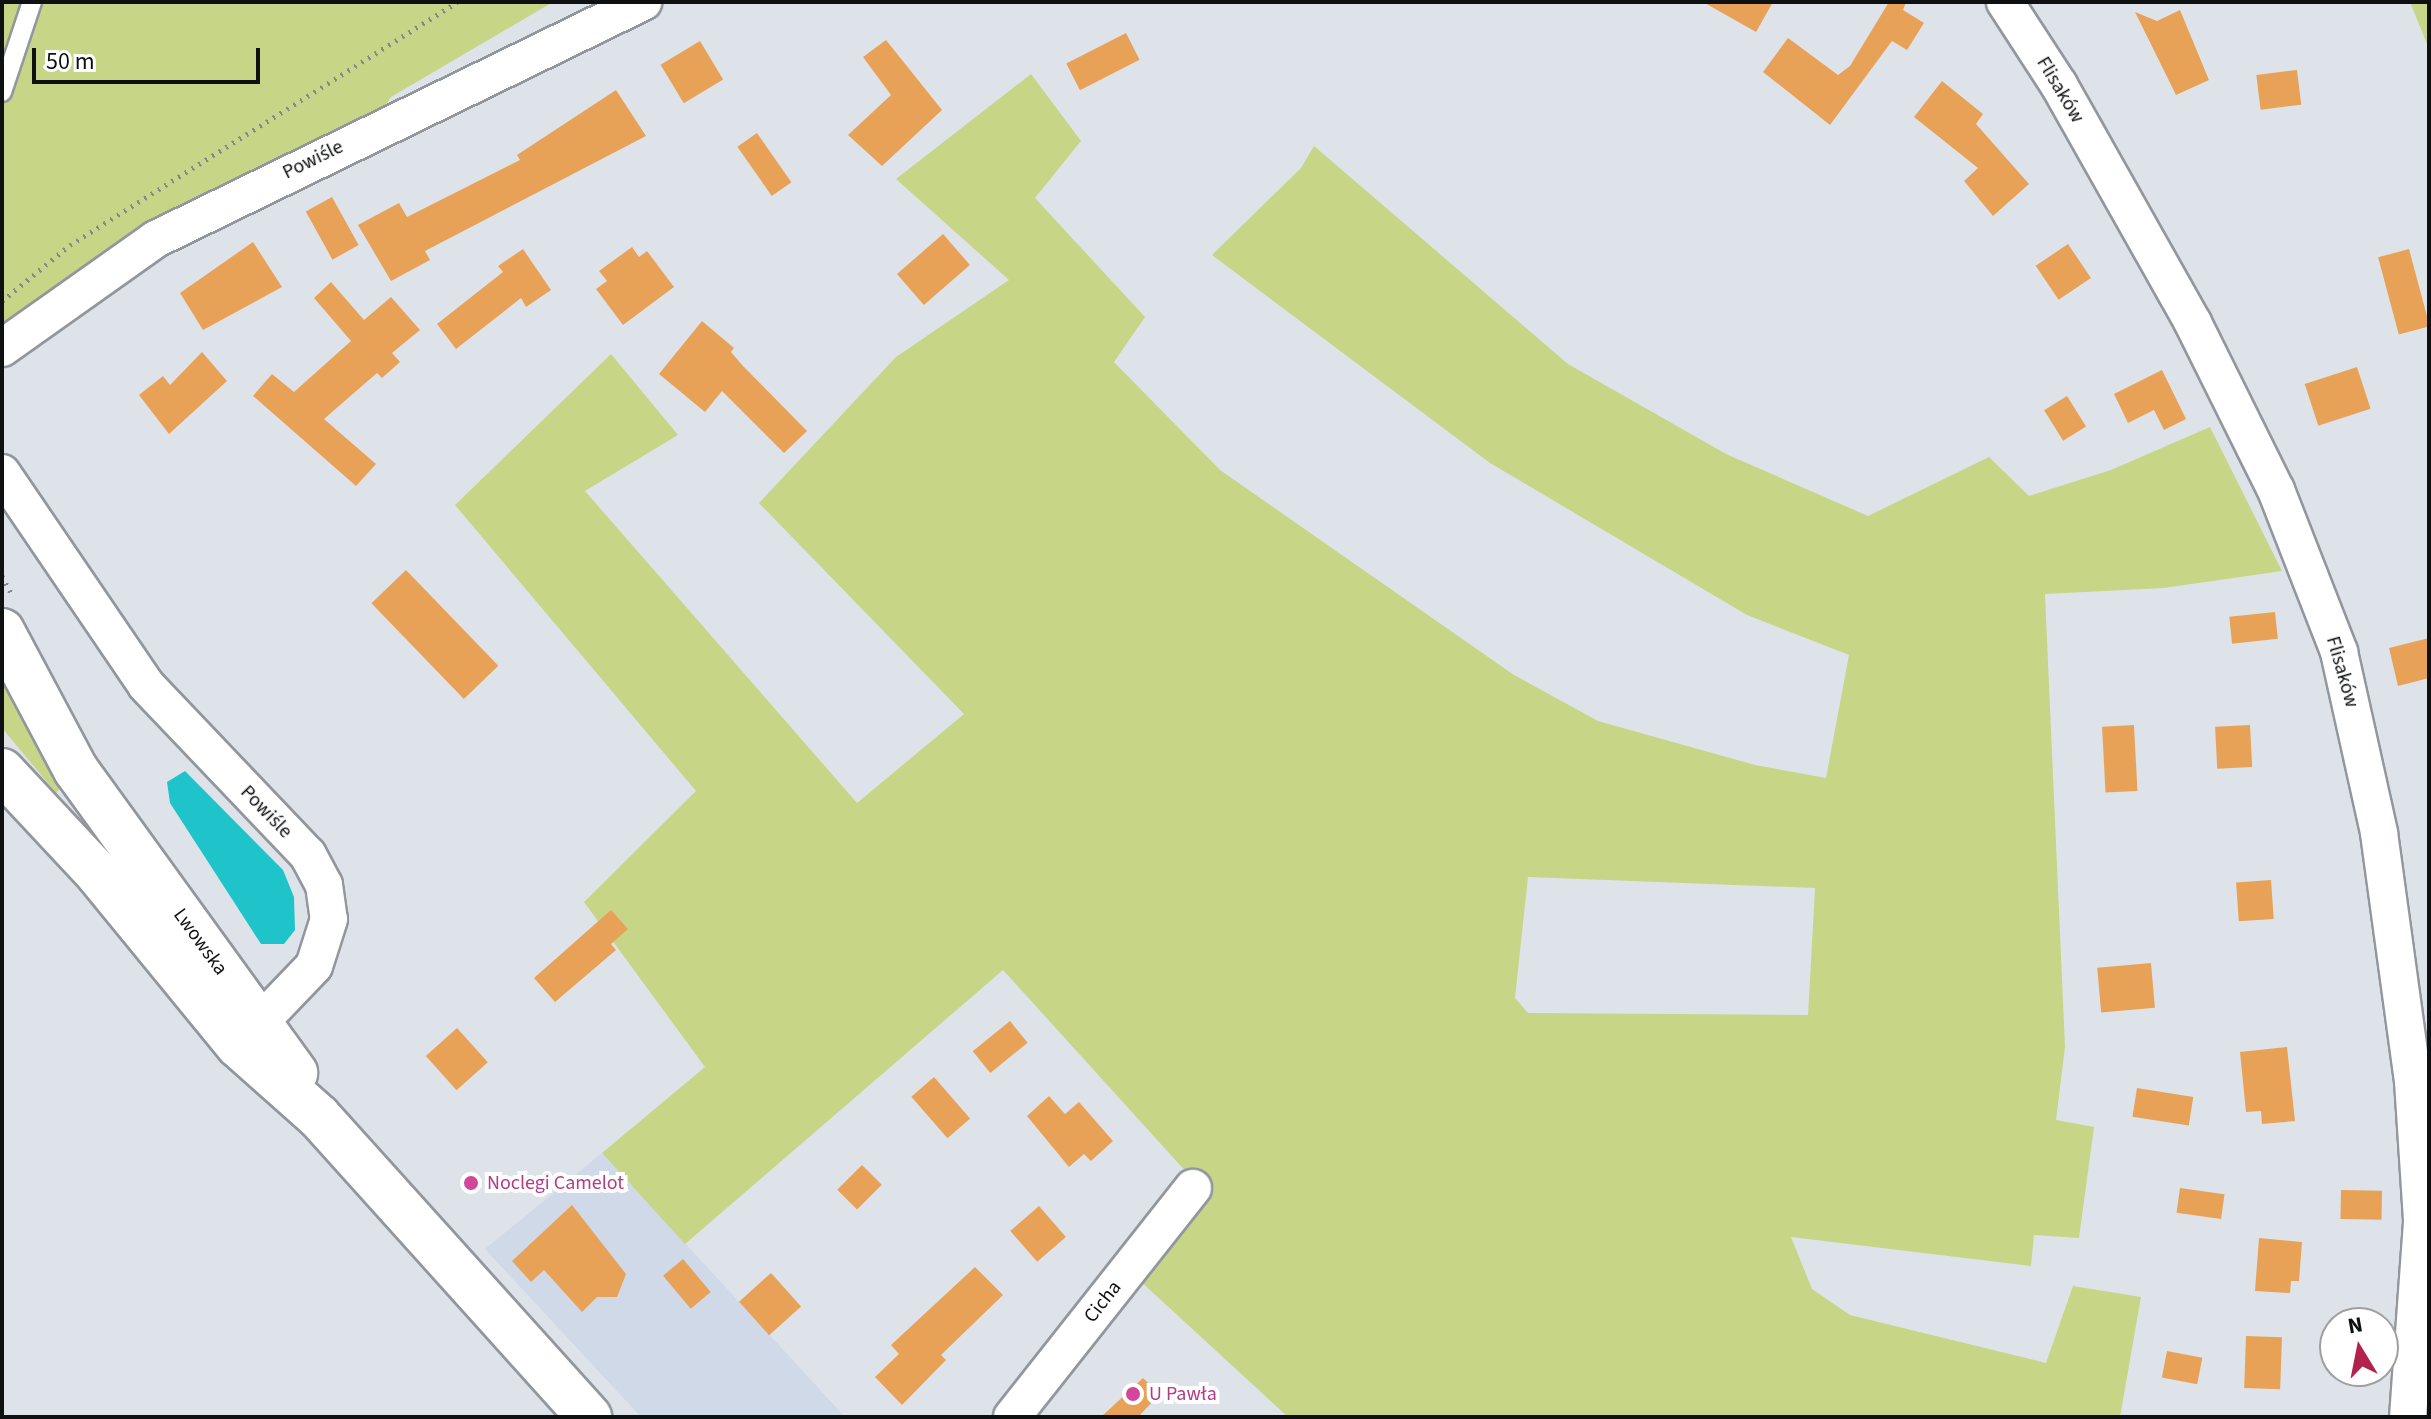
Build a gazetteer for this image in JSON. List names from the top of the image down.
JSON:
{
  "streets": {
    "main road": ["Lwowska"],
    "street": ["Flisaków", "Powiśle", "Cicha"]
  },
  "crossings": [
    ["Powiśle", "Lwowska"]
  ],
  "places": ["Noclegi Camelot", "U Pawła"],
  "scale_bar": "50 m",
  "north": "top"
}
